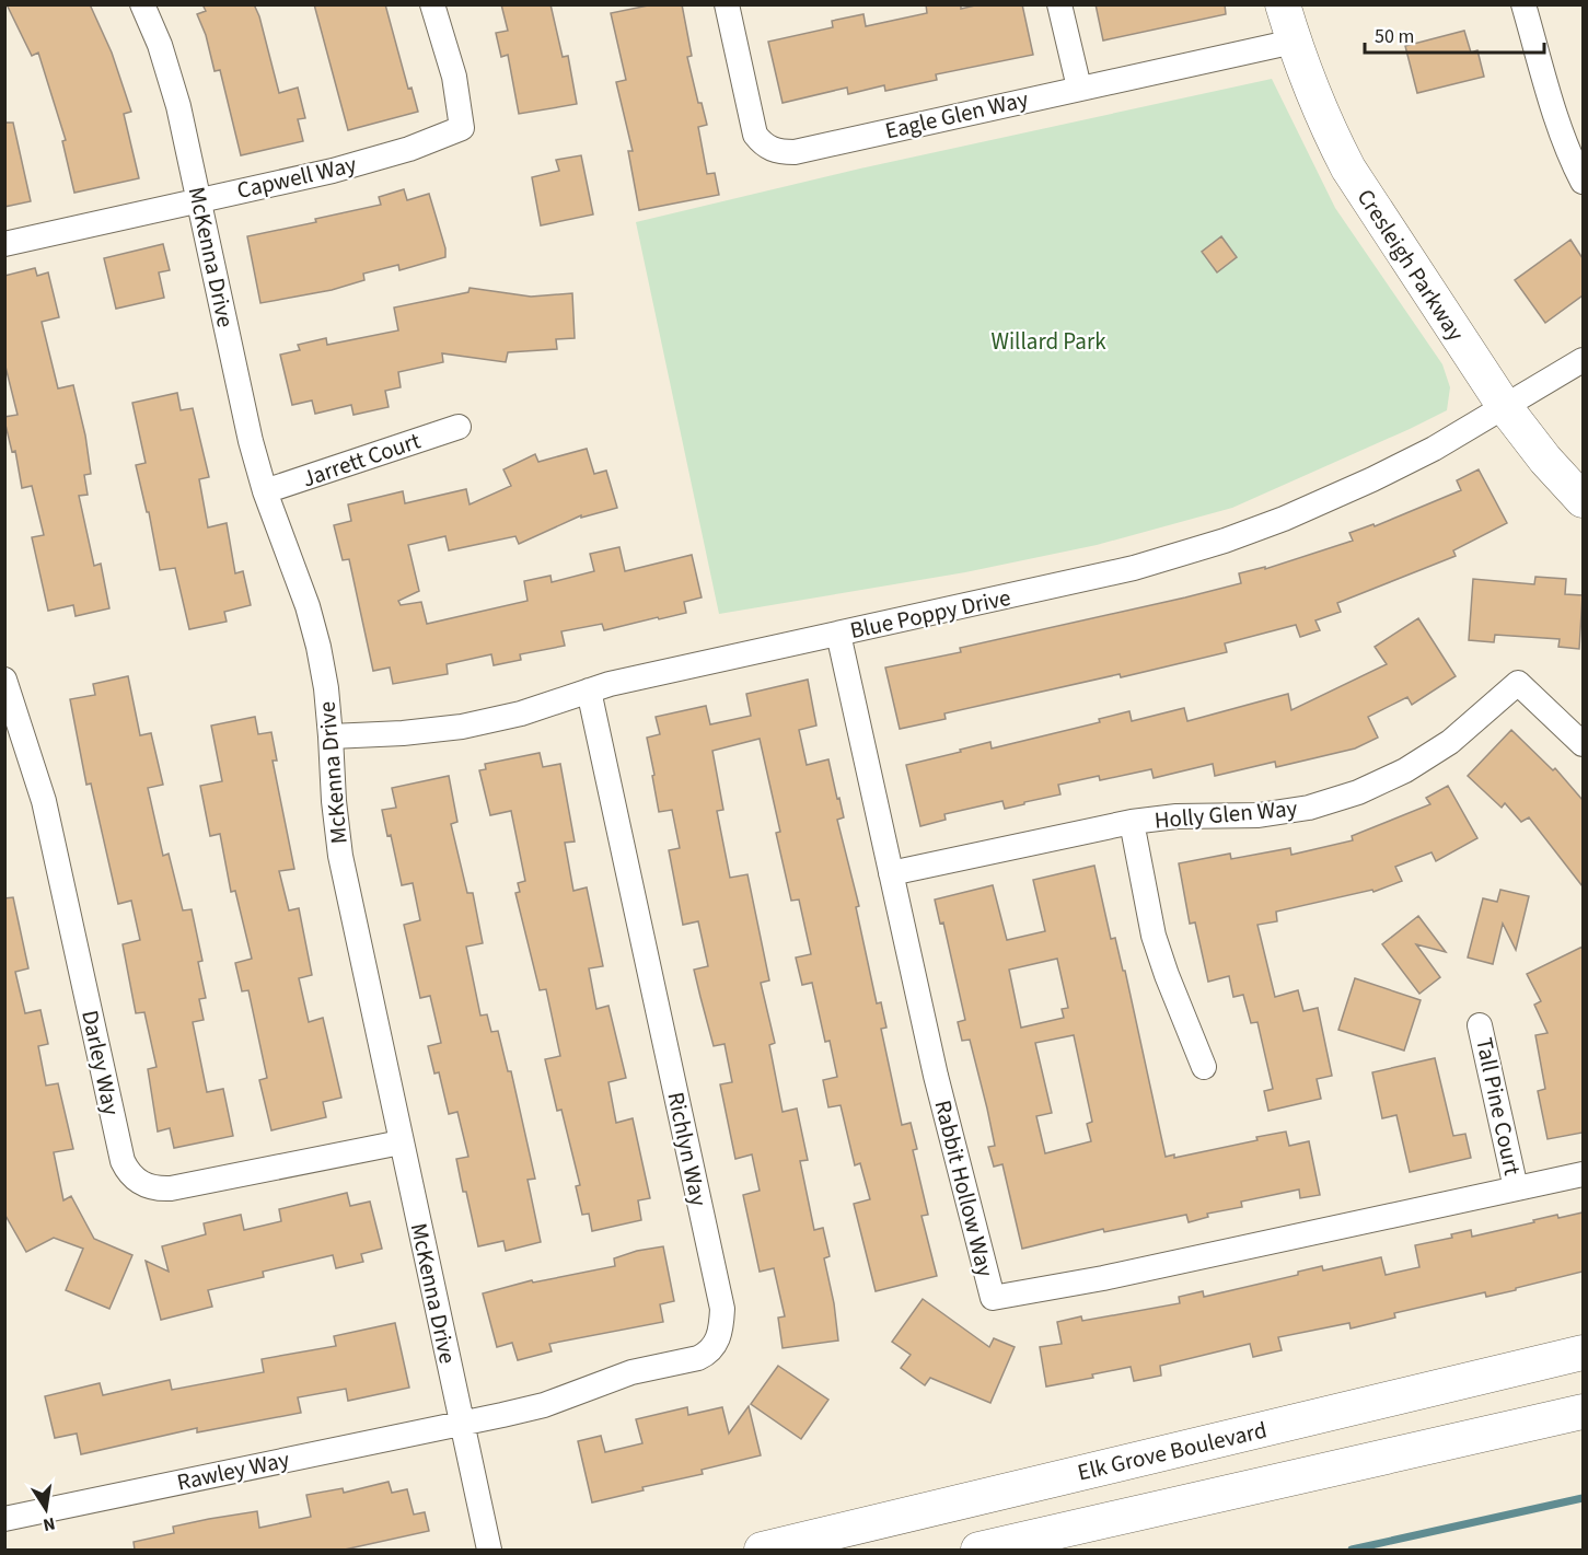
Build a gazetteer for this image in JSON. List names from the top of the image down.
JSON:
{
  "streets": {
    "main road": ["Cresleigh Parkway", "Elk Grove Boulevard"],
    "street": [
      "Eagle Glen Way",
      "Capwell Way",
      "McKenna Drive",
      "Jarrett Court",
      "Blue Poppy Drive",
      "Holly Glen Way",
      "Darley Way",
      "Tall Pine Court",
      "Richlyn Way",
      "Rabbit Hollow Way",
      "Rawley Way"
    ]
  },
  "crossings": [
    ["Eagle Glen Way", "Cresleigh Parkway"],
    ["Capwell Way", "McKenna Drive"],
    ["McKenna Drive", "Jarrett Court"],
    ["McKenna Drive", "Blue Poppy Drive"],
    ["McKenna Drive", "Darley Way"],
    ["McKenna Drive", "Richlyn Way"],
    ["McKenna Drive", "Rawley Way"],
    ["Cresleigh Parkway", "Blue Poppy Drive"],
    ["Blue Poppy Drive", "Richlyn Way"],
    ["Blue Poppy Drive", "Rabbit Hollow Way"],
    ["Holly Glen Way", "Rabbit Hollow Way"],
    ["Tall Pine Court", "Rabbit Hollow Way"],
    ["Richlyn Way", "Rawley Way"]
  ],
  "parks": ["Willard Park"],
  "scale_bar": "50 m",
  "north": "bottom"
}
